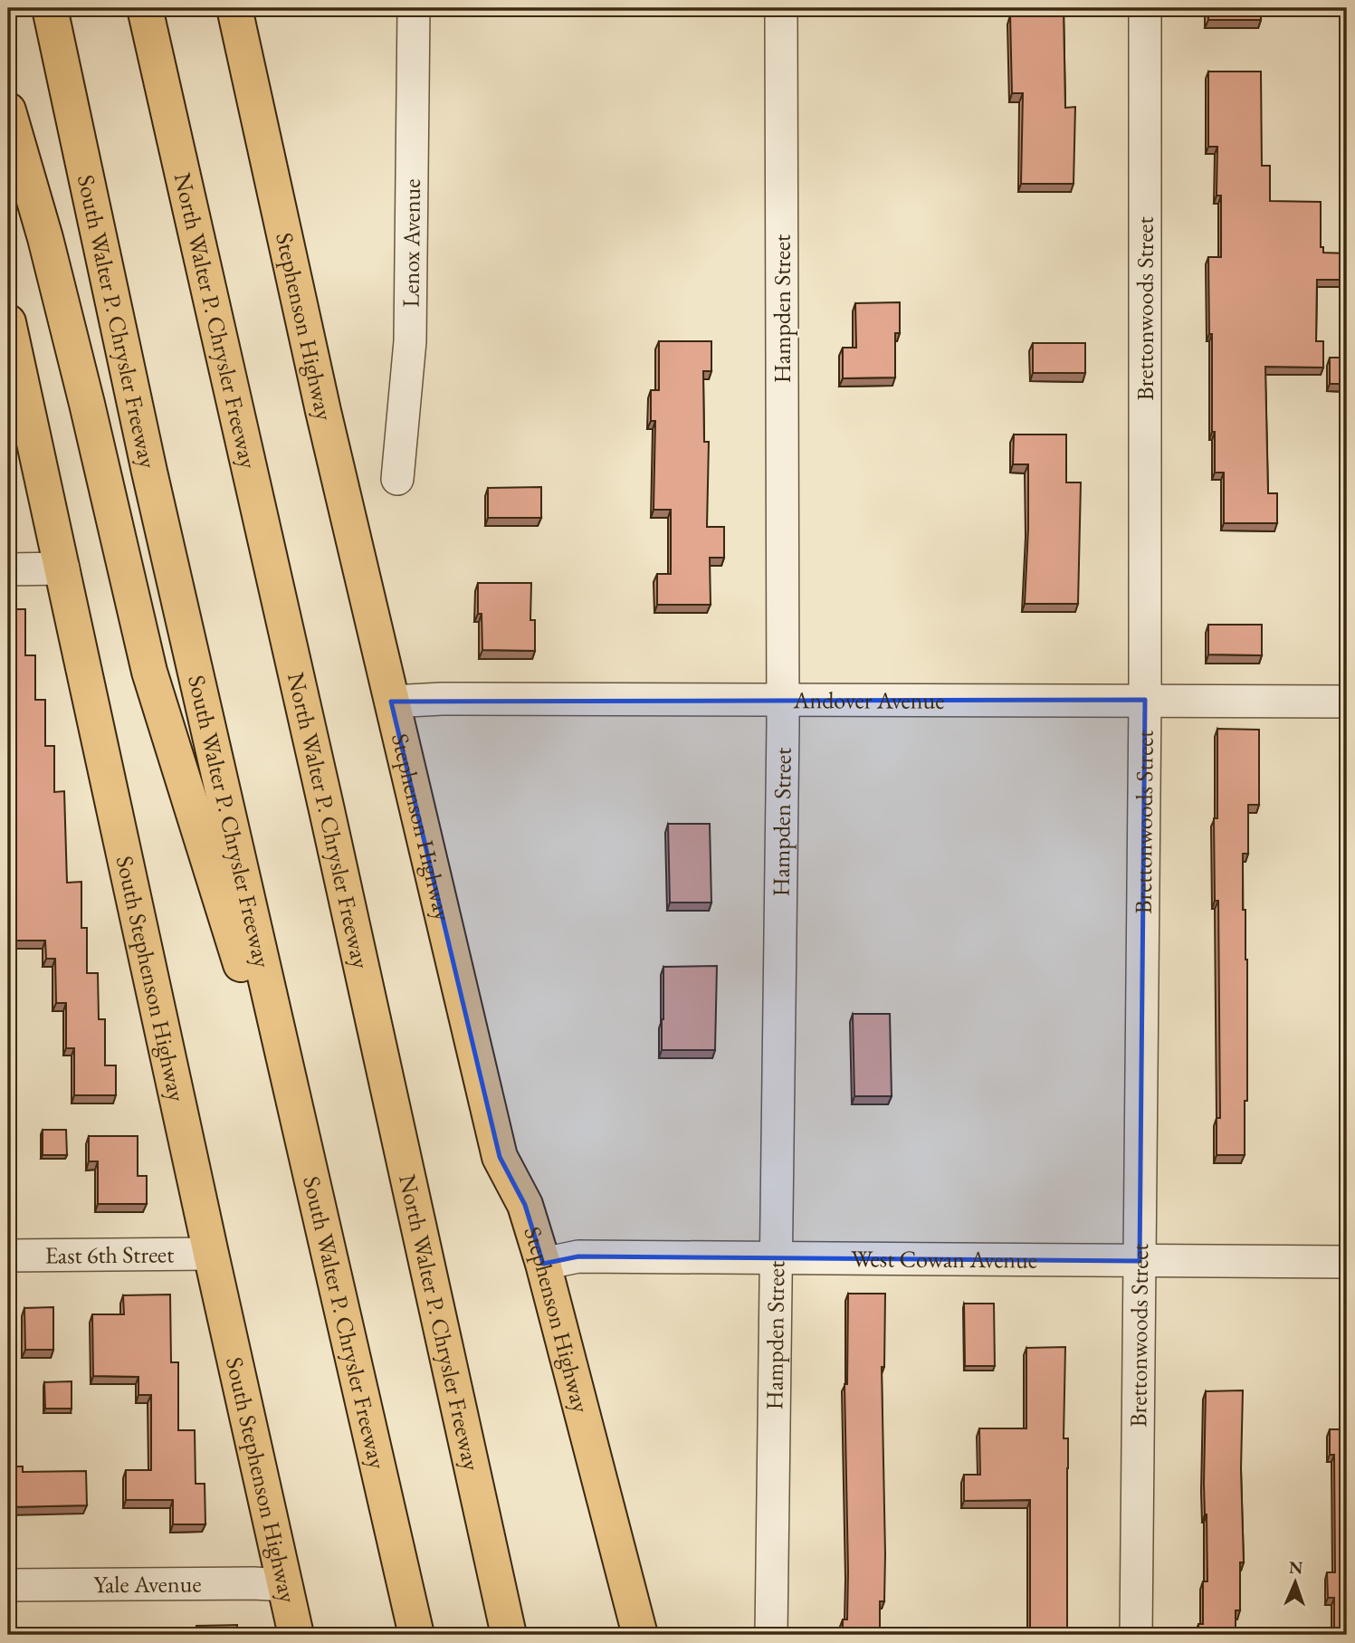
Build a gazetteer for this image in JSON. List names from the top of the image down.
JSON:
{
  "streets": {
    "main road": [
      "North Walter P. Chrysler Freeway",
      "South Walter P. Chrysler Freeway",
      "Stephenson Highway",
      "South Stephenson Highway"
    ],
    "street": [
      "Lenox Avenue",
      "Hampden Street",
      "Brettonwoods Street",
      "Andover Avenue",
      "East 6th Street",
      "West Cowan Avenue",
      "Yale Avenue"
    ]
  },
  "crossings": [
    ["Hampden Street", "Andover Avenue"],
    ["Hampden Street", "West Cowan Avenue"],
    ["Brettonwoods Street", "Andover Avenue"],
    ["Brettonwoods Street", "West Cowan Avenue"],
    ["Stephenson Highway", "Andover Avenue"],
    ["Stephenson Highway", "West Cowan Avenue"],
    ["South Stephenson Highway", "East 6th Street"],
    ["South Stephenson Highway", "Yale Avenue"]
  ],
  "north": "top"
}
